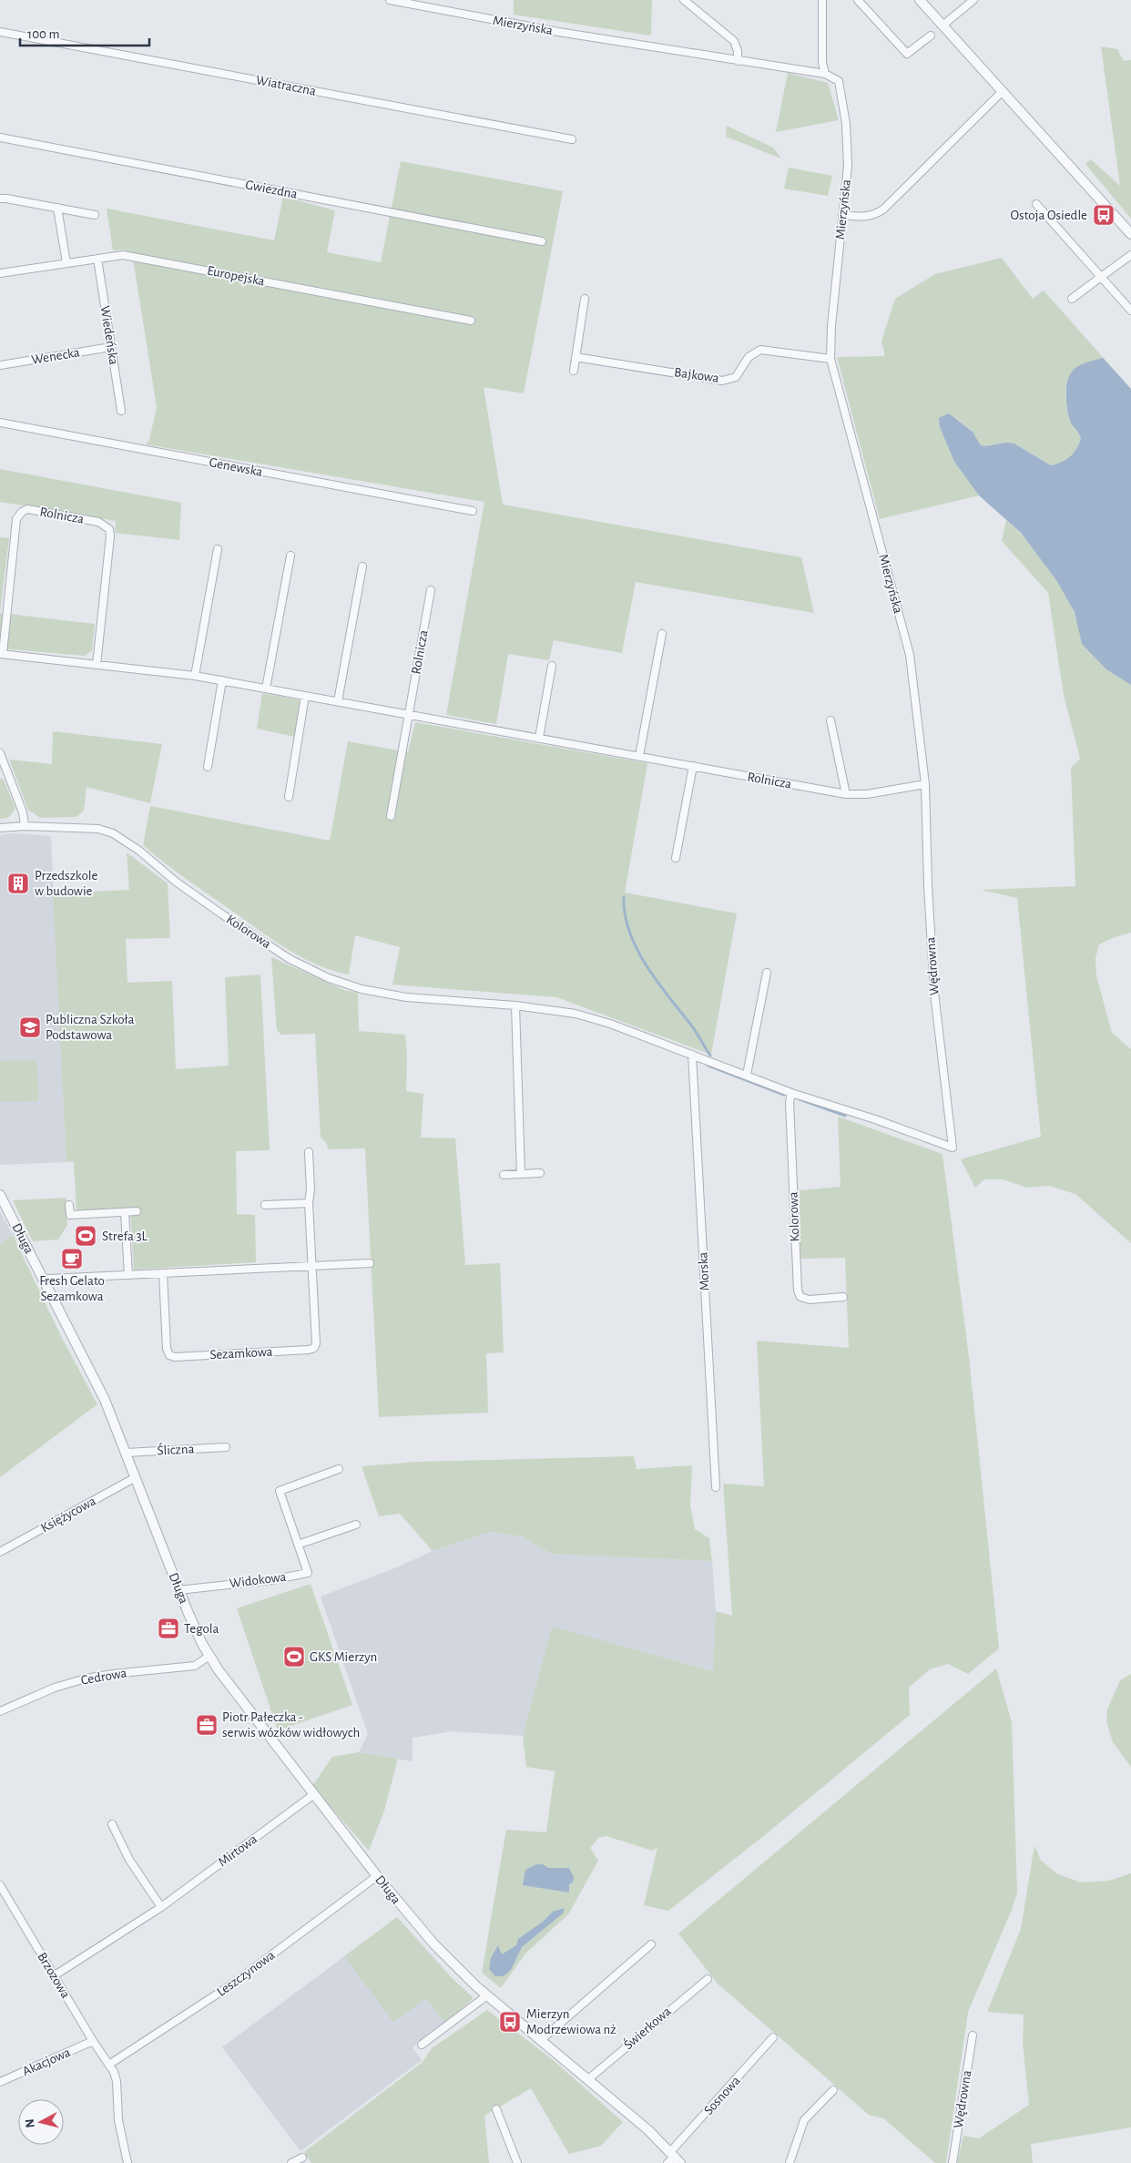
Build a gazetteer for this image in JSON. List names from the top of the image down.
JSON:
{
  "streets": {
    "street": [
      "Mierzyńska",
      "Wiatraczna",
      "Gwiezdna",
      "Europejska",
      "Wiedeńska",
      "Wenecka",
      "Bajkowa",
      "Genewska",
      "Rolnicza",
      "Kolorowa",
      "Wędrowna",
      "Długa",
      "Morska",
      "Sezamkowa",
      "Śliczna",
      "Księżycowa",
      "Widokowa",
      "Cedrowa",
      "Mirtowa",
      "Leszczynowa",
      "Brzozowa",
      "Świerkowa",
      "Akacjowa",
      "Sosnowa"
    ]
  },
  "crossings": [
    ["Mierzyńska", "Bajkowa"],
    ["Mierzyńska", "Rolnicza"],
    ["Mierzyńska", "Wędrowna"],
    ["Europejska", "Wiedeńska"],
    ["Wiedeńska", "Wenecka"],
    ["Rolnicza", "Wędrowna"],
    ["Kolorowa", "Wędrowna"],
    ["Kolorowa", "Morska"],
    ["Długa", "Śliczna"],
    ["Długa", "Księżycowa"],
    ["Długa", "Widokowa"],
    ["Długa", "Cedrowa"],
    ["Długa", "Mirtowa"],
    ["Długa", "Leszczynowa"],
    ["Długa", "Świerkowa"],
    ["Długa", "Sosnowa"],
    ["Mirtowa", "Brzozowa"],
    ["Leszczynowa", "Brzozowa"],
    ["Brzozowa", "Akacjowa"]
  ],
  "places": {
    "bus stop": ["Ostoja Osiedle", "Mierzyn Modrzewiowa nż"],
    "building": ["Przedszkole w budowie"],
    "school or university": ["Publiczna Szkoła Podstawowa"],
    "sports": ["Strefa 3L", "GKS Mierzyn"],
    "cafe": ["Fresh Gelato Sezamkowa"],
    "office": ["Tegola", "Piotr Pałeczka - serwis wózków widłowych"]
  },
  "scale_bar": "100 m",
  "north": "left"
}
